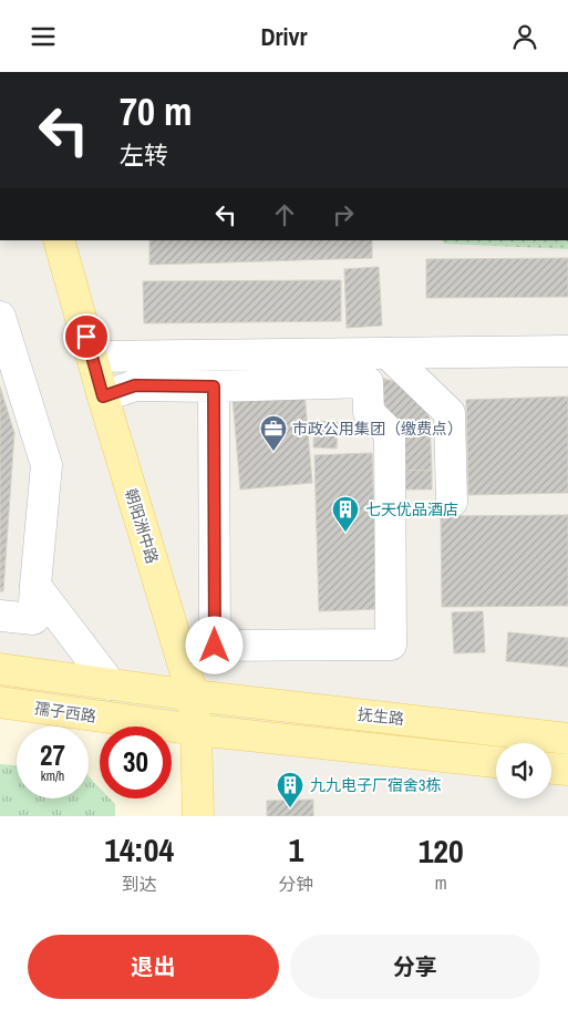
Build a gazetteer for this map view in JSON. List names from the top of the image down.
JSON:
{
  "streets": {
    "main road": ["朝阳洲中路", "孺子西路", "抚生路"]
  },
  "crossings": [
    ["朝阳洲中路", "孺子西路"],
    ["朝阳洲中路", "抚生路"]
  ],
  "places": {
    "office": ["市政公用集团（缴费点）"],
    "building": ["七天优品酒店", "九九电子厂宿舍3栋"]
  },
  "page": {
    "header": "Drivr",
    "turn": ["70 m", "左转"],
    "speed": "27 km/h",
    "limit": "30",
    "eta": [
      "14:04",
      "到达",
      "1",
      "分钟",
      "120",
      "m"
    ],
    "buttons": ["退出", "分享"]
  }
}
